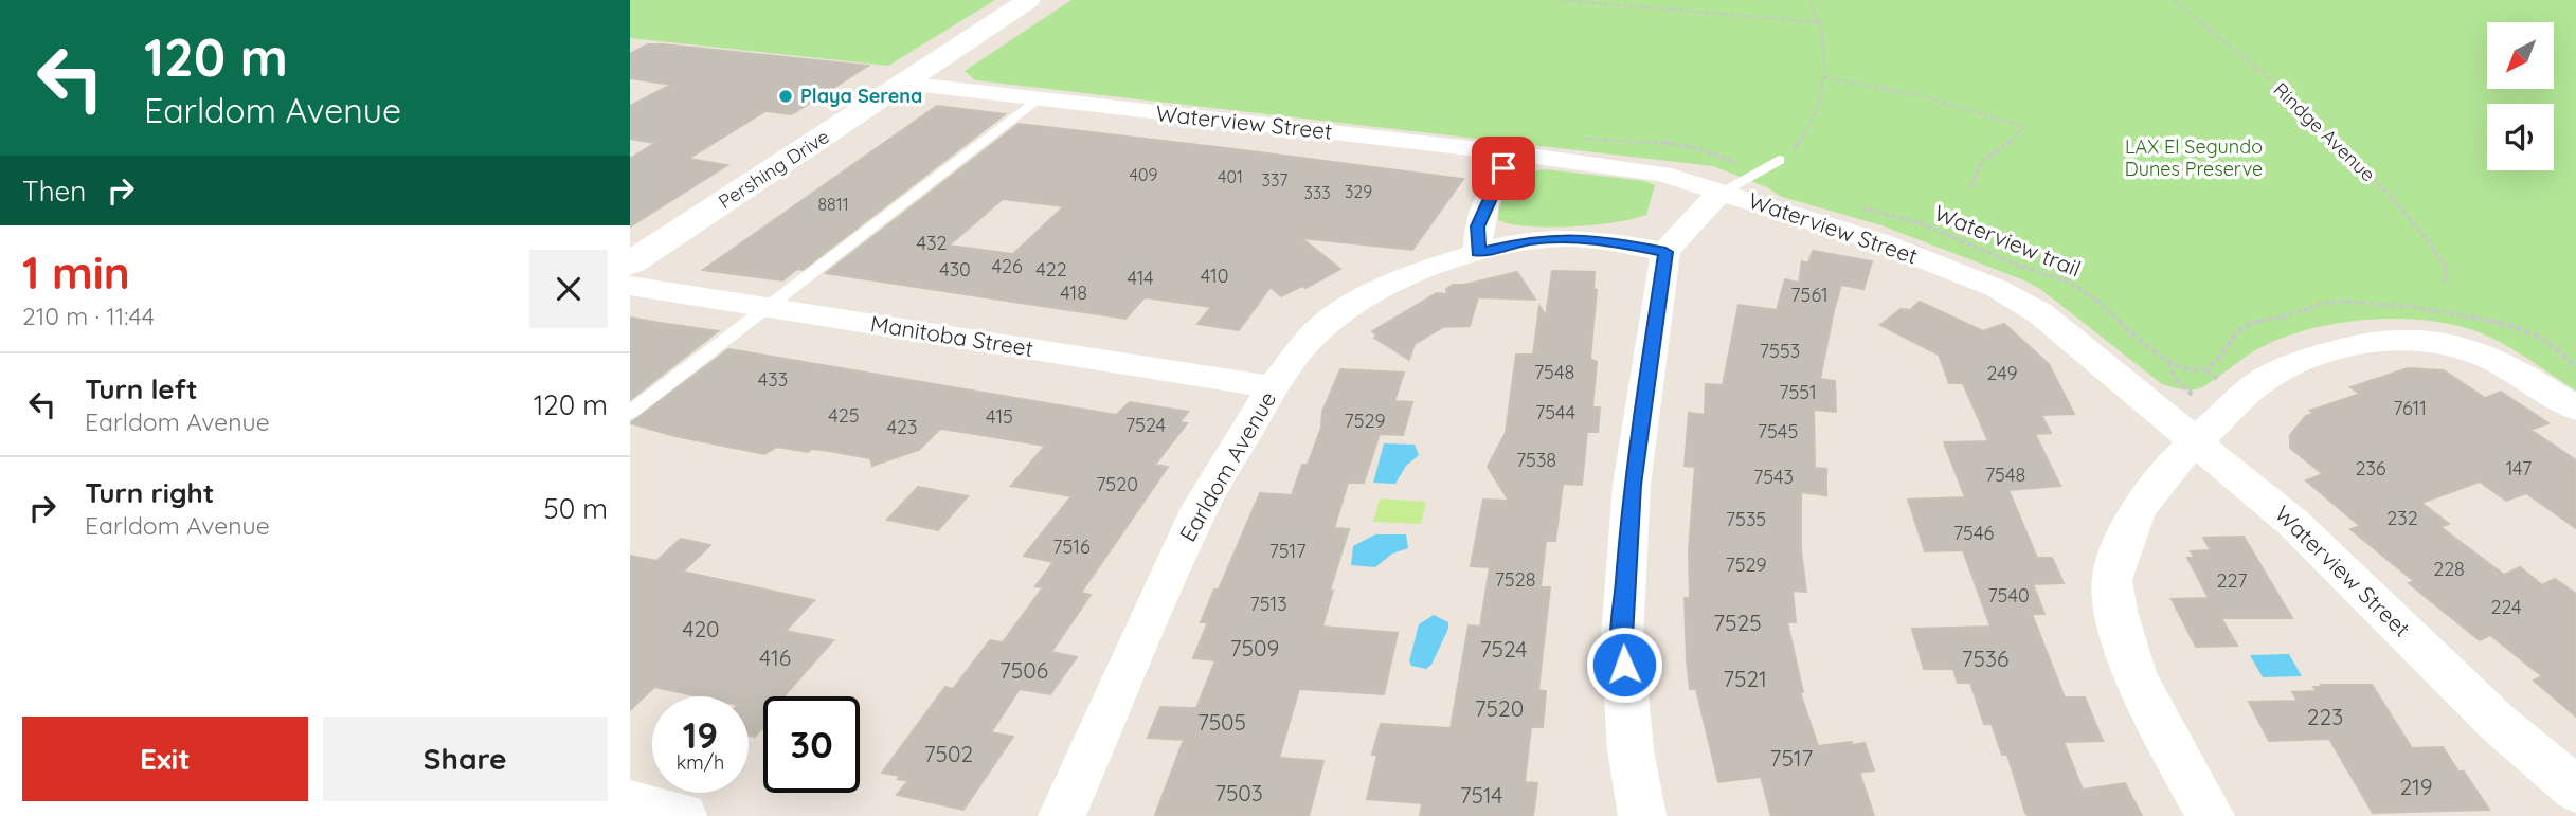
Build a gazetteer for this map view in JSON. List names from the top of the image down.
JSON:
{
  "streets": {
    "main road": ["Pershing Drive"],
    "street": ["Waterview Street", "Manitoba Street", "Earldom Avenue"],
    "path": ["Rindge Avenue", "Waterview trail"]
  },
  "crossings": [
    ["Waterview Street", "Pershing Drive"],
    ["Manitoba Street", "Earldom Avenue"]
  ],
  "parks": ["LAX El Segundo Dunes Preserve"],
  "places": ["Playa Serena"],
  "house_numbers": [
    "409",
    "401",
    "337",
    "329",
    "333",
    "8811",
    "432",
    "426",
    "430",
    "422",
    "410",
    "414",
    "418",
    "7561",
    "7553",
    "7548",
    "249",
    "433",
    "7551",
    "7611",
    "7544",
    "425",
    "415",
    "7529",
    "7524",
    "423",
    "7545",
    "7538",
    "236",
    "147",
    "7548",
    "7543",
    "7520",
    "232",
    "7535",
    "7546",
    "7516",
    "7517",
    "7529",
    "228",
    "7528",
    "227",
    "7540",
    "7513",
    "224",
    "7525",
    "420",
    "7509",
    "7524",
    "416",
    "7536",
    "7506",
    "7521",
    "7520",
    "223",
    "7505",
    "7502",
    "7517",
    "219",
    "7503",
    "7514"
  ],
  "north": "bottom left",
  "page": {
    "turn": ["120 m", "Earldom Avenue"],
    "then": "Then",
    "heading": ["1 min", "210 m · 11:44"],
    "list": [
      {
        "name": "Turn left",
        "note": "Earldom Avenue",
        "value": "120 m"
      },
      {
        "name": "Turn right",
        "note": "Earldom Avenue",
        "value": "50 m"
      }
    ],
    "speed": "19 km/h",
    "limit": "30",
    "buttons": ["Exit", "Share"]
  }
}
